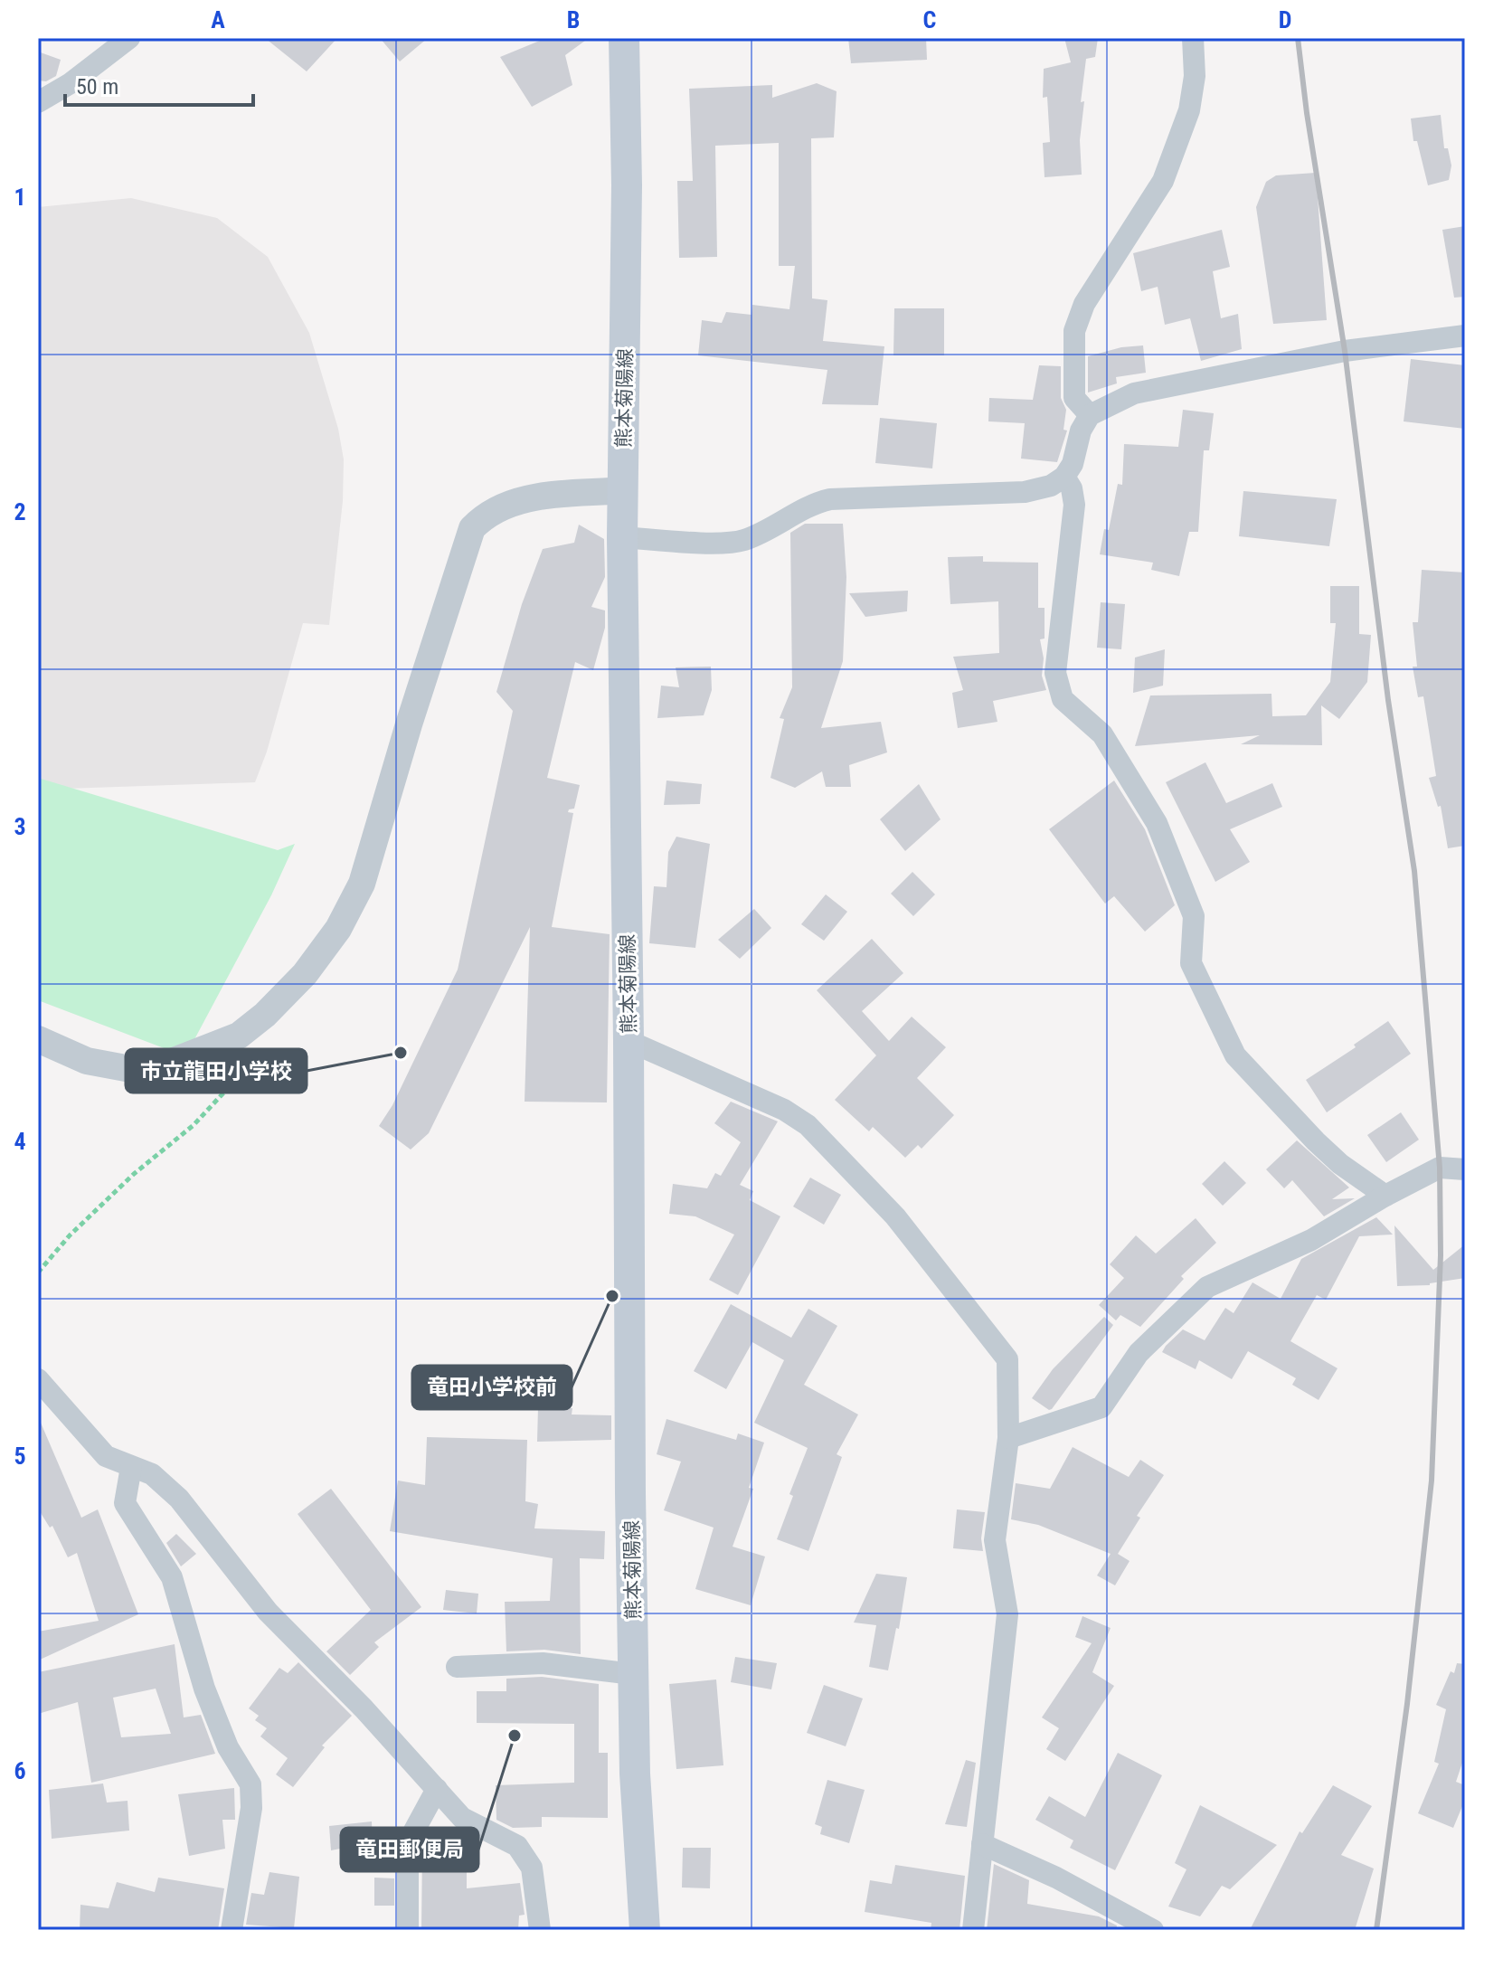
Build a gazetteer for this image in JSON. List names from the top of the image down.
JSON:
{
  "streets": {
    "main road": ["熊本菊陽線"]
  },
  "places": ["市立龍田小学校", "竜田小学校前", "竜田郵便局"],
  "scale_bar": "50 m",
  "grid": {
    "columns": [
      "A",
      "B",
      "C",
      "D"
    ],
    "rows": [
      "1",
      "2",
      "3",
      "4",
      "5",
      "6"
    ]
  }
}
